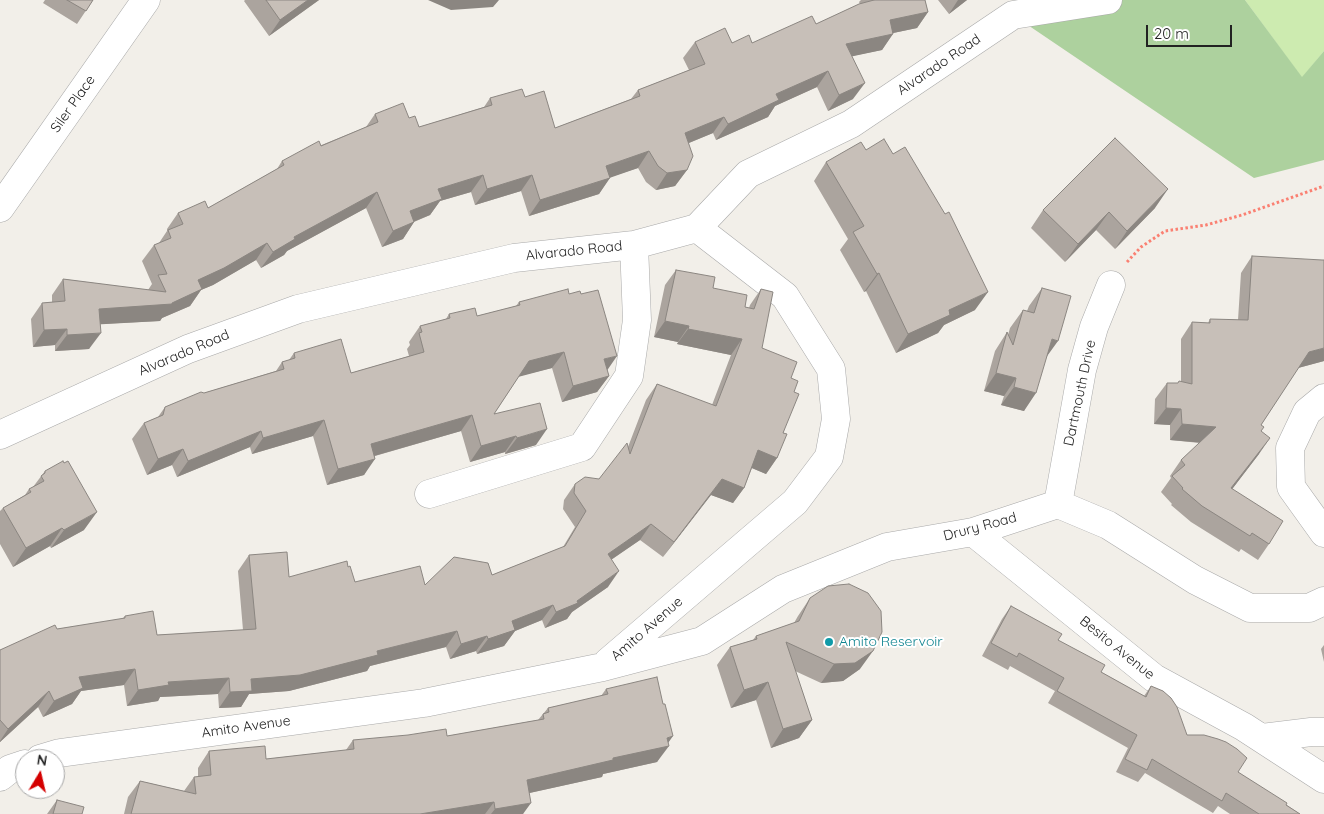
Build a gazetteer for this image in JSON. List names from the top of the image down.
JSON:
{
  "streets": {
    "street": [
      "Alvarado Road",
      "Siler Place",
      "Dartmouth Drive",
      "Drury Road",
      "Amito Avenue",
      "Besito Avenue"
    ]
  },
  "crossings": [
    ["Alvarado Road", "Amito Avenue"],
    ["Dartmouth Drive", "Drury Road"],
    ["Drury Road", "Amito Avenue"],
    ["Drury Road", "Besito Avenue"]
  ],
  "places": ["Amito Reservoir"],
  "scale_bar": "20 m",
  "north": "top"
}
